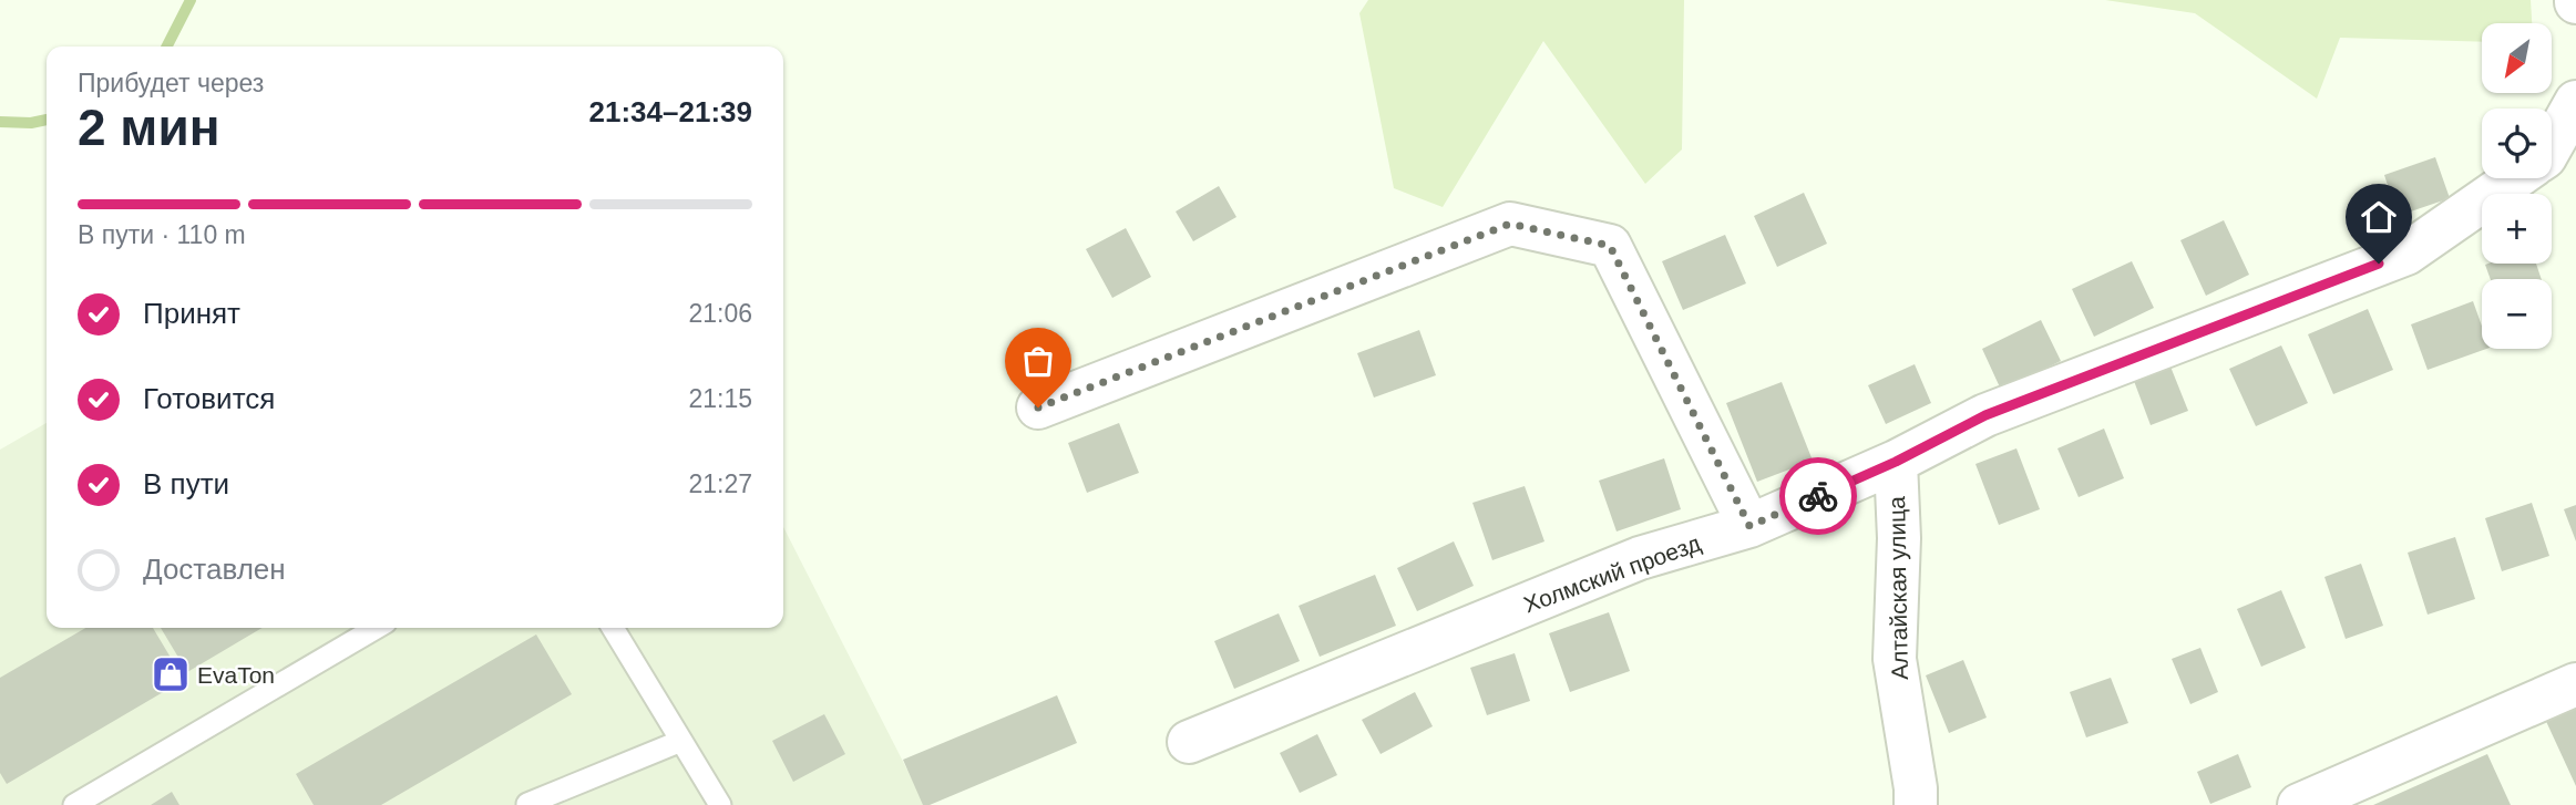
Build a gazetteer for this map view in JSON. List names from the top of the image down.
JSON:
{
  "streets": {
    "street": ["Холмский проезд", "Алтайская улица"]
  },
  "crossings": [
    ["Холмский проезд", "Алтайская улица"]
  ],
  "places": {
    "shop": ["EvaTon"]
  },
  "north": "bottom left",
  "page": {
    "map_buttons": ["+", "−"],
    "heading": ["2 мин", "Прибудет через", "21:34–21:39"],
    "bar": "В пути · 110 m",
    "list": [
      ["Принят", "21:06"],
      ["Готовится", "21:15"],
      ["В пути", "21:27"],
      "Доставлен"
    ]
  }
}
